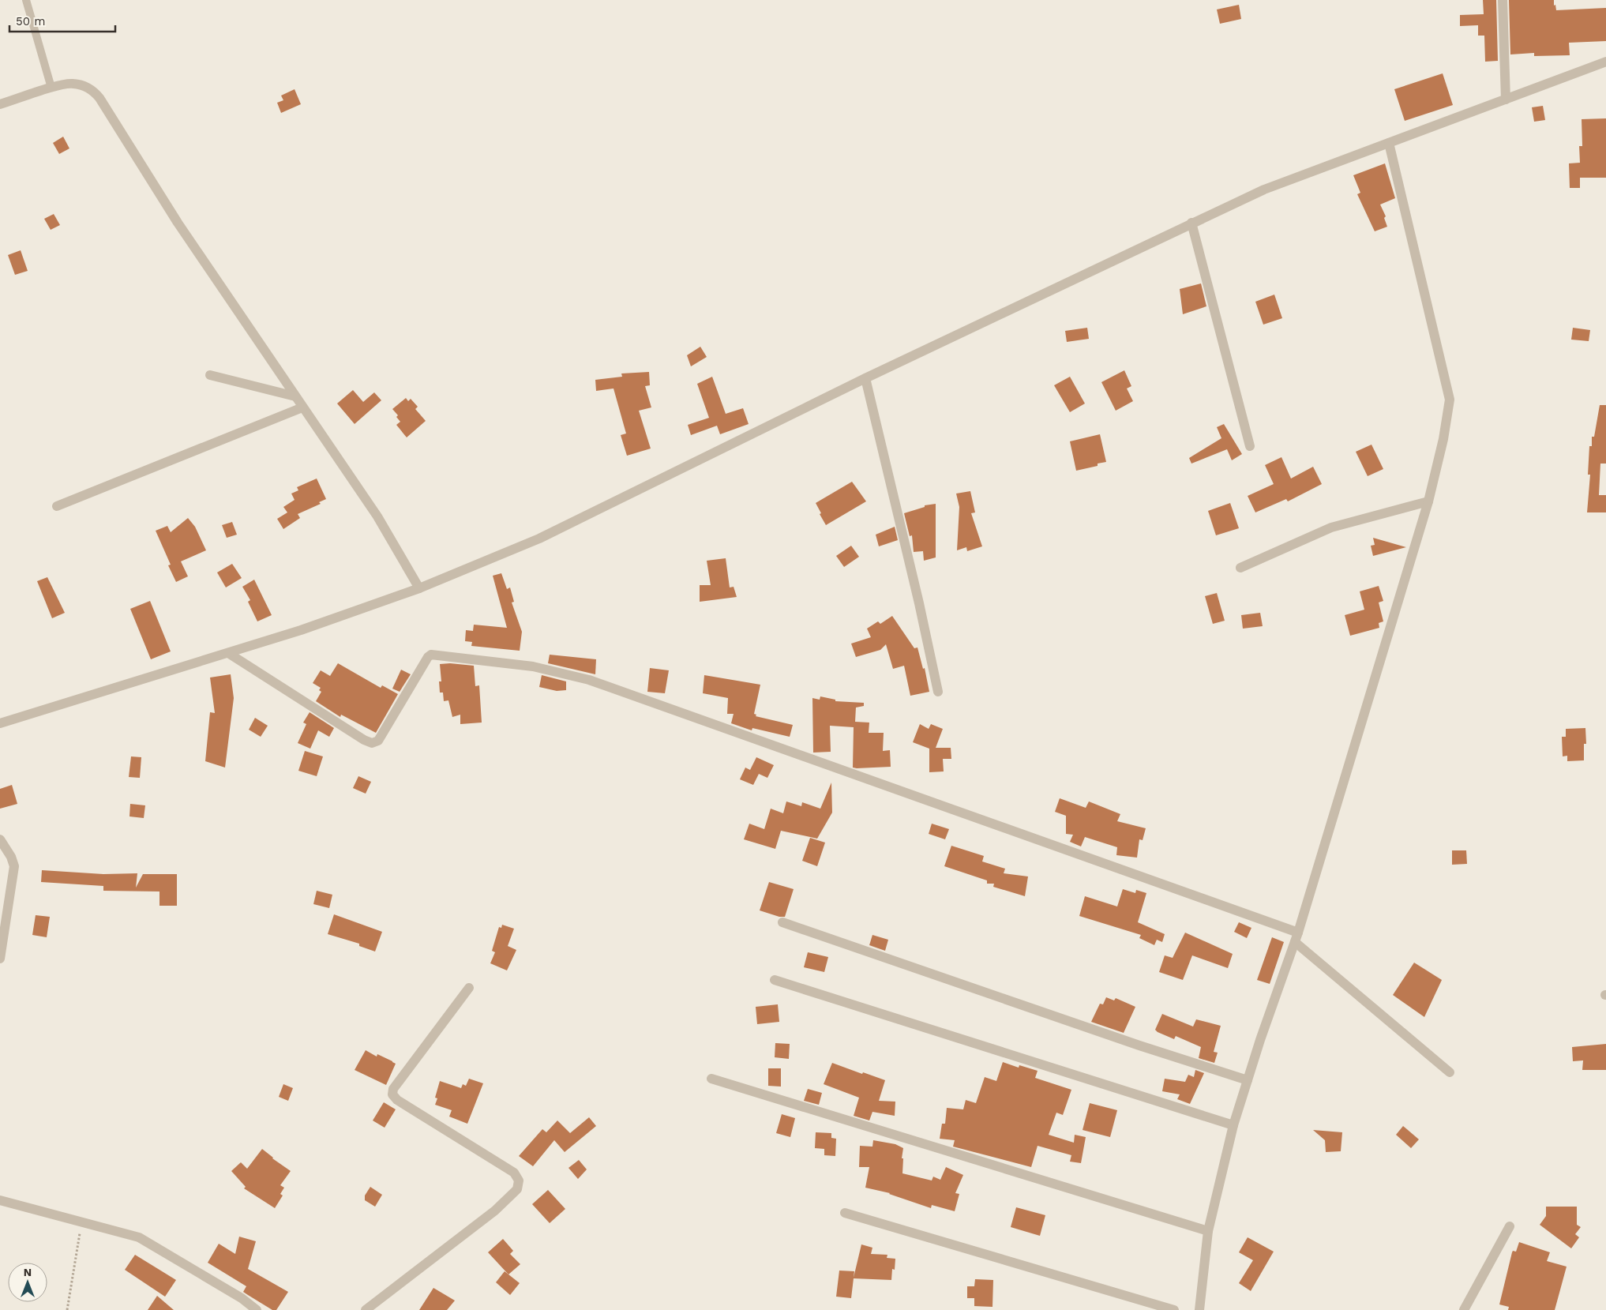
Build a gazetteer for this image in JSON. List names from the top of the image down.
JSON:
{
  "scale_bar": "50 m",
  "north": "top"
}
